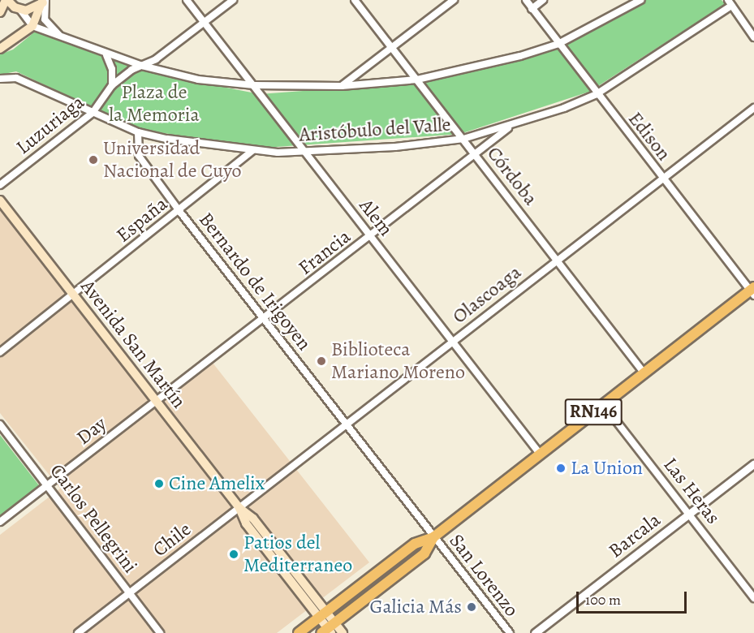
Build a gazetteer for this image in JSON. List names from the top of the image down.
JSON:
{
  "streets": {
    "highway": ["RN146"],
    "main road": ["Avenida San Martín"],
    "street": [
      "Luzuriaga",
      "Aristóbulo del Valle",
      "Edison",
      "Córdoba",
      "Alem",
      "España",
      "Francia",
      "Bernardo de Irigoyen",
      "Olascoaga",
      "Day",
      "Las Heras",
      "Carlos Pellegrini",
      "Barcala",
      "Chile",
      "San Lorenzo"
    ]
  },
  "crossings": [
    ["Luzuriaga", "Aristóbulo del Valle"],
    ["Luzuriaga", "Alem"],
    ["Aristóbulo del Valle", "Edison"],
    ["Aristóbulo del Valle", "Córdoba"],
    ["Aristóbulo del Valle", "Alem"],
    ["Aristóbulo del Valle", "España"],
    ["Aristóbulo del Valle", "Francia"],
    ["Aristóbulo del Valle", "Bernardo de Irigoyen"],
    ["Edison", "Olascoaga"],
    ["Edison", "RN146"],
    ["Córdoba", "Francia"],
    ["Córdoba", "Olascoaga"],
    ["Córdoba", "RN146"],
    ["Alem", "Francia"],
    ["Alem", "Olascoaga"],
    ["Alem", "RN146"],
    ["España", "Bernardo de Irigoyen"],
    ["España", "Avenida San Martín"],
    ["Francia", "Bernardo de Irigoyen"],
    ["Francia", "Avenida San Martín"],
    ["Francia", "Day"],
    ["Bernardo de Irigoyen", "Olascoaga"],
    ["Bernardo de Irigoyen", "RN146"],
    ["Bernardo de Irigoyen", "San Lorenzo"],
    ["Olascoaga", "Avenida San Martín"],
    ["Olascoaga", "Chile"],
    ["Avenida San Martín", "RN146"],
    ["Avenida San Martín", "Day"],
    ["Avenida San Martín", "Chile"],
    ["RN146", "Las Heras"],
    ["RN146", "San Lorenzo"],
    ["Day", "Carlos Pellegrini"],
    ["Las Heras", "Barcala"],
    ["Carlos Pellegrini", "Chile"]
  ],
  "parks": ["Plaza de la Memoria"],
  "places": [
    "Universidad Nacional de Cuyo",
    "Biblioteca Mariano Moreno",
    "La Union",
    "Cine Amelix",
    "Patios del Mediterraneo",
    "Galicia Más"
  ],
  "scale_bar": "100 m"
}
